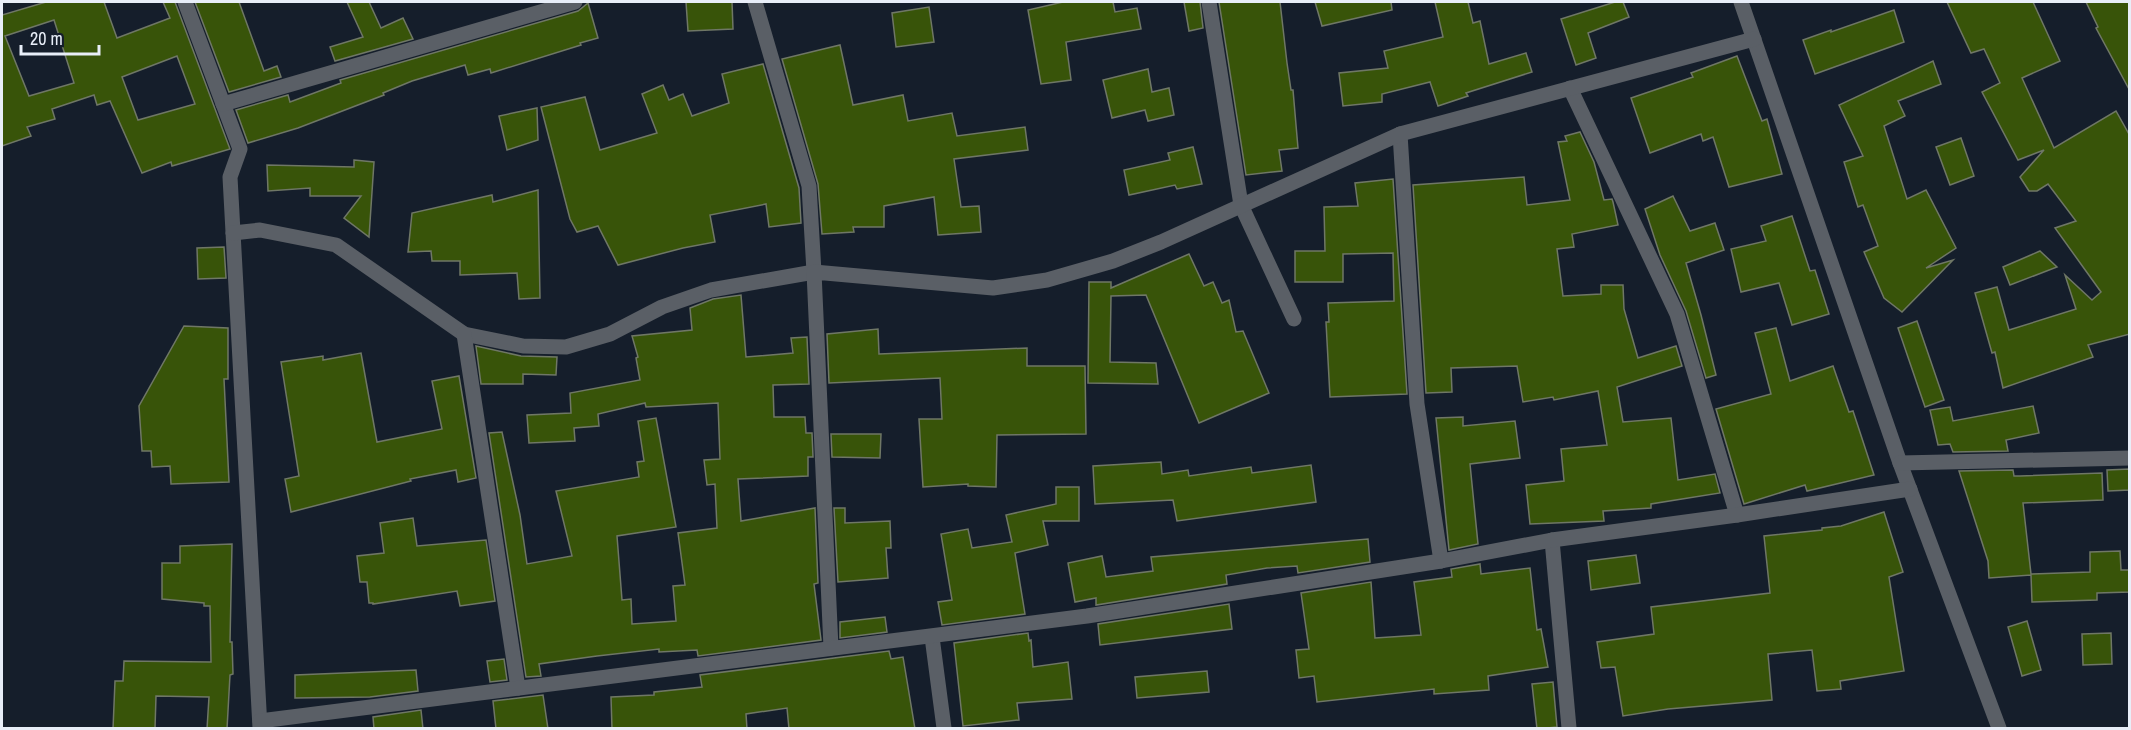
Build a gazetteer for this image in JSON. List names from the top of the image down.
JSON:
{
  "scale_bar": "20 m"
}
